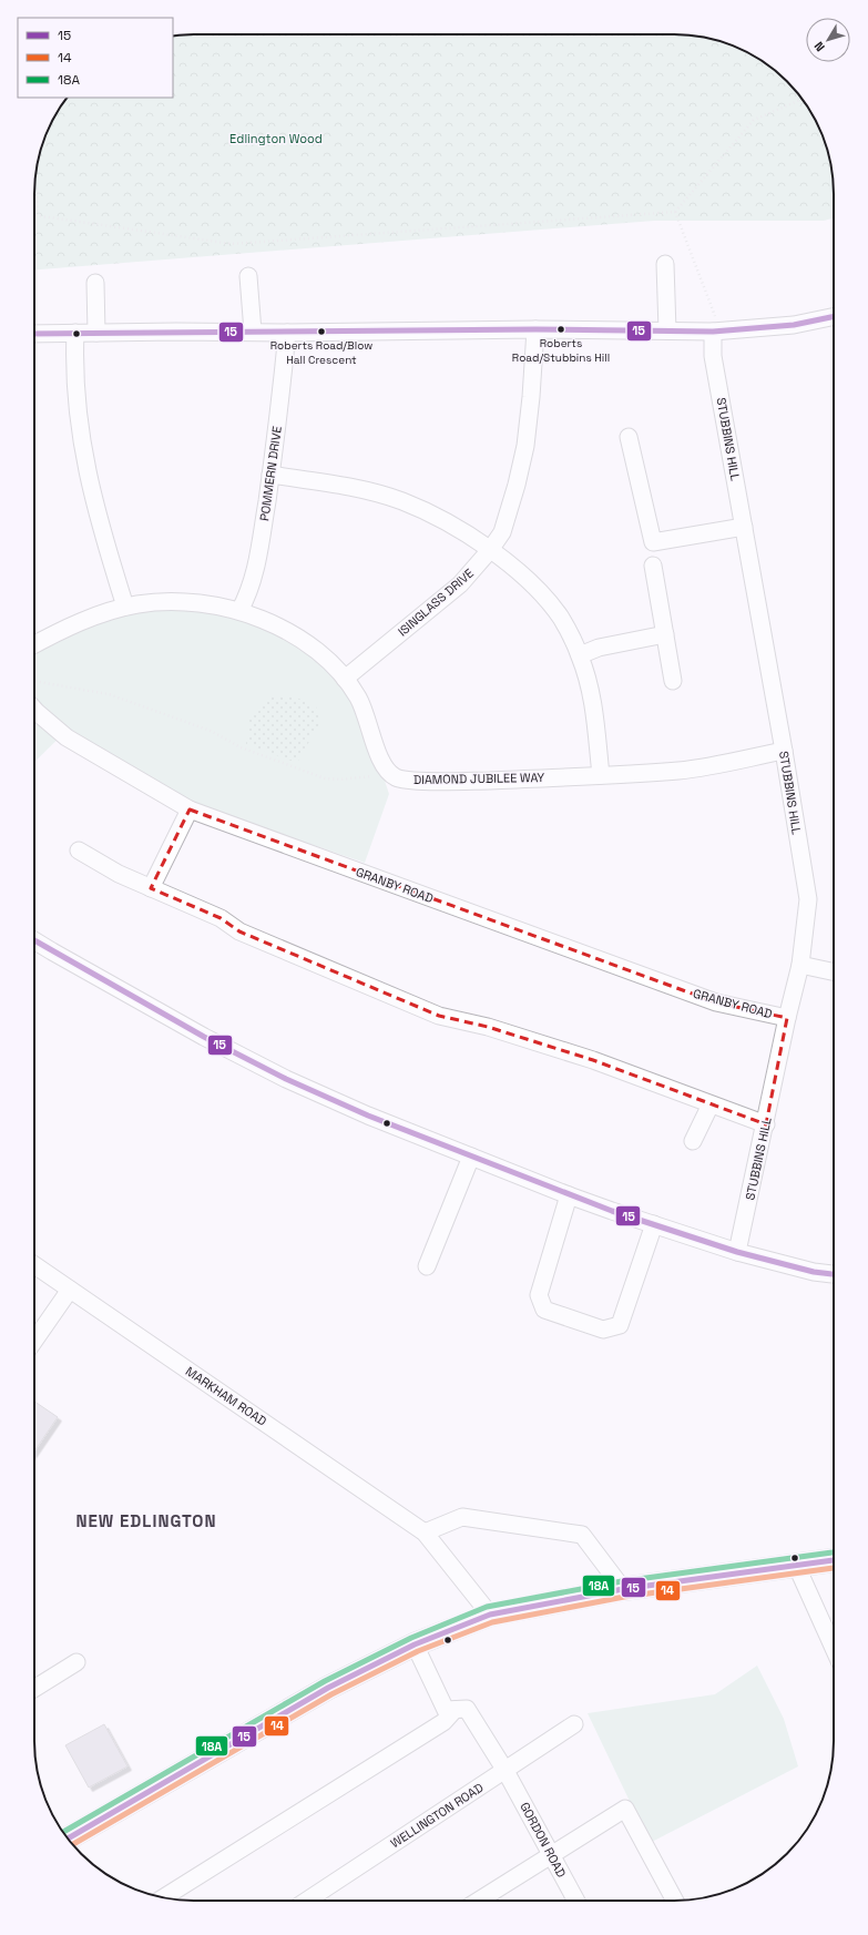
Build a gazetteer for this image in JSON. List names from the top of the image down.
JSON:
{
  "streets": {
    "street": [
      "STUBBINS HILL",
      "POMMERN DRIVE",
      "ISINGLASS DRIVE",
      "DIAMOND JUBILEE WAY",
      "GRANBY ROAD",
      "MARKHAM ROAD",
      "WELLINGTON ROAD",
      "GORDON ROAD"
    ]
  },
  "crossings": [
    ["STUBBINS HILL", "DIAMOND JUBILEE WAY"],
    ["STUBBINS HILL", "GRANBY ROAD"],
    ["WELLINGTON ROAD", "GORDON ROAD"]
  ],
  "districts": ["NEW EDLINGTON"],
  "parks": ["Edlington Wood"],
  "places": ["Roberts Road/Stubbins Hill", "Roberts Road/Blow Hall Crescent"],
  "lines": ["transit line 15", "transit line 18A", "transit line 14"],
  "legend": ["15", "14", "18A"],
  "north": "bottom left"
}
